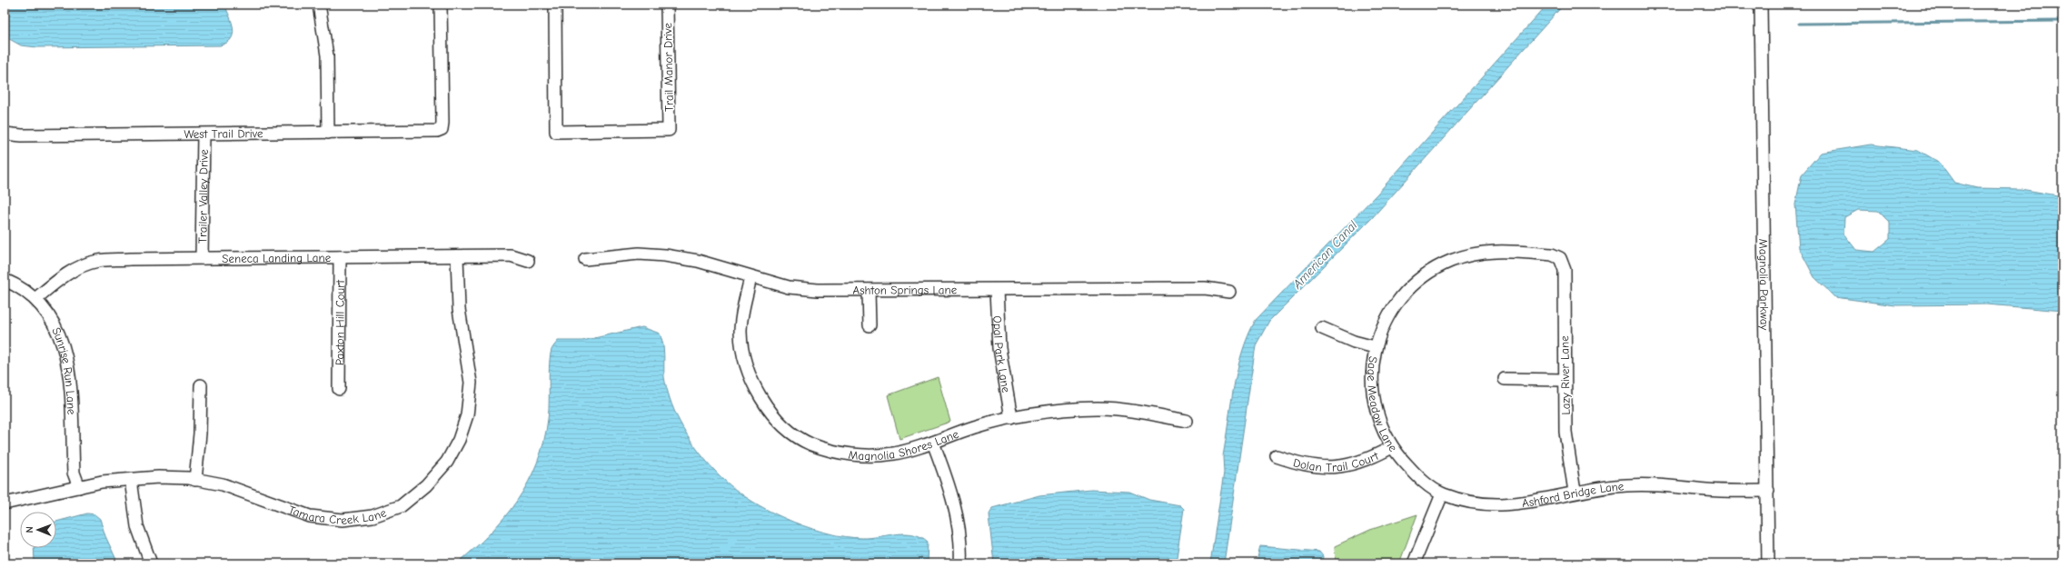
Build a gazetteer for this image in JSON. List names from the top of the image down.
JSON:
{
  "streets": {
    "street": [
      "Trail Manor Drive",
      "West Trail Drive",
      "Trailer Valley Drive",
      "Seneca Landing Lane",
      "Magnolia Parkway",
      "Ashton Springs Lane",
      "Paxton Hill Court",
      "Opal Park Lane",
      "Sunrise Run Lane",
      "Lazy River Lane",
      "Sage Meadow Lane",
      "Magnolia Shores Lane",
      "Dolan Trail Court",
      "Ashford Bridge Lane",
      "Tamara Creek Lane"
    ]
  },
  "crossings": [
    ["West Trail Drive", "Trailer Valley Drive"],
    ["Trailer Valley Drive", "Seneca Landing Lane"],
    ["Seneca Landing Lane", "Paxton Hill Court"],
    ["Seneca Landing Lane", "Sunrise Run Lane"],
    ["Seneca Landing Lane", "Tamara Creek Lane"],
    ["Magnolia Parkway", "Ashford Bridge Lane"],
    ["Ashton Springs Lane", "Opal Park Lane"],
    ["Ashton Springs Lane", "Magnolia Shores Lane"],
    ["Opal Park Lane", "Magnolia Shores Lane"],
    ["Sunrise Run Lane", "Tamara Creek Lane"],
    ["Lazy River Lane", "Sage Meadow Lane"],
    ["Lazy River Lane", "Ashford Bridge Lane"],
    ["Sage Meadow Lane", "Dolan Trail Court"],
    ["Sage Meadow Lane", "Ashford Bridge Lane"]
  ],
  "water": ["American Canal"],
  "north": "left"
}
